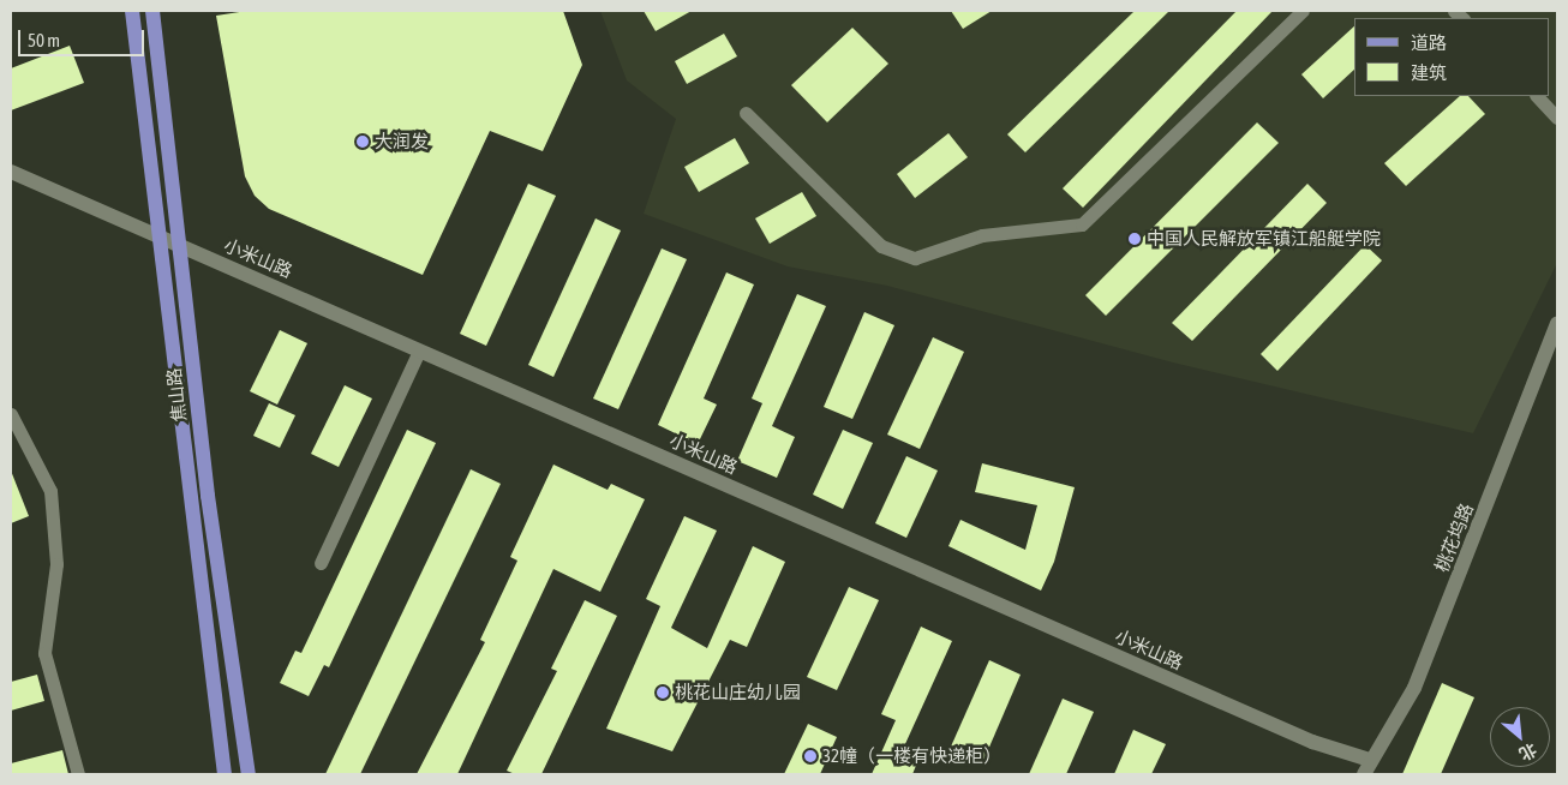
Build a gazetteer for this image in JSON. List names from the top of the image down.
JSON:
{
  "streets": {
    "main road": ["焦山路"],
    "street": ["小米山路", "桃花坞路"]
  },
  "crossings": [
    ["小米山路", "焦山路"],
    ["小米山路", "桃花坞路"]
  ],
  "places": [
    "大润发",
    "中国人民解放军镇江船艇学院",
    "桃花山庄幼儿园",
    "32幢（一楼有快递柜）"
  ],
  "legend": ["道路", "建筑"],
  "scale_bar": "50 m",
  "north": "bottom right"
}
